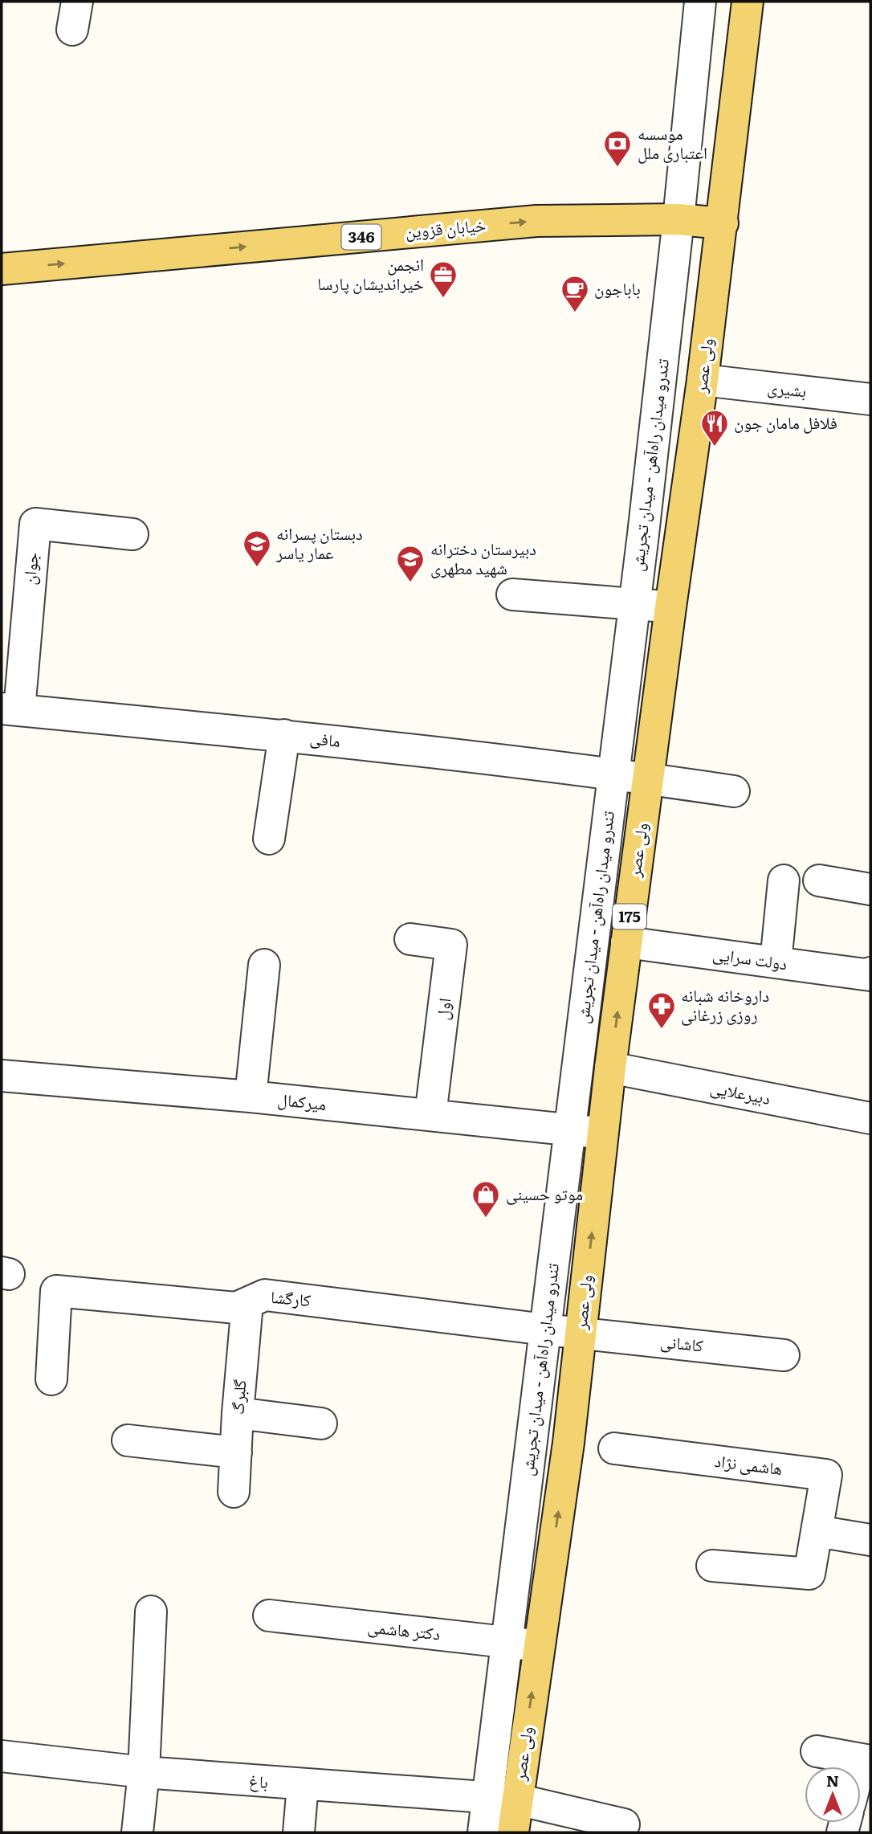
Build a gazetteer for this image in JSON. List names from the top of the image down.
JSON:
{
  "streets": {
    "main road": [
      "خیابان قزوین",
      "346",
      "ولی عصر",
      "175"
    ],
    "street": [
      "بشیری",
      "تندرو میدان راه‌آهن - میدان تجریش",
      "جوان",
      "مافی",
      "دولت سرایی",
      "اول",
      "دبیرعلایی",
      "میرکمال",
      "کارگشا",
      "کاشانی",
      "گلبرگ",
      "هاشمی نژاد",
      "دکتر هاشمی",
      "باغ"
    ]
  },
  "crossings": [
    ["خیابان قزوین", "ولی عصر"],
    ["خیابان قزوین", "تندرو میدان راه‌آهن - میدان تجریش"],
    ["ولی عصر", "بشیری"],
    ["ولی عصر", "تندرو میدان راه‌آهن - میدان تجریش"],
    ["ولی عصر", "مافی"],
    ["ولی عصر", "دولت سرایی"],
    ["ولی عصر", "دبیرعلایی"],
    ["ولی عصر", "میرکمال"],
    ["ولی عصر", "کارگشا"],
    ["ولی عصر", "کاشانی"],
    ["ولی عصر", "دکتر هاشمی"],
    ["ولی عصر", "باغ"],
    ["تندرو میدان راه‌آهن - میدان تجریش", "مافی"],
    ["تندرو میدان راه‌آهن - میدان تجریش", "میرکمال"],
    ["تندرو میدان راه‌آهن - میدان تجریش", "کارگشا"],
    ["تندرو میدان راه‌آهن - میدان تجریش", "دکتر هاشمی"],
    ["تندرو میدان راه‌آهن - میدان تجریش", "باغ"],
    ["جوان", "مافی"],
    ["اول", "میرکمال"],
    ["کارگشا", "کاشانی"],
    ["کارگشا", "گلبرگ"]
  ],
  "one_way": ["خیابان قزوین", "ولی عصر"],
  "places": {
    "bank": ["موسسه اعتباری ملل"],
    "office": ["انجمن خیراندیشان پارسا"],
    "cafe": ["باباجون"],
    "restaurant": ["فلافل مامان جون"],
    "school or university": ["دبستان پسرانه عمار یاسر", "دبیرستان دخترانه شهید مطهری"],
    "pharmacy": ["داروخانه شبانه روزی زرغانی"],
    "shop": ["موتو حسینی"]
  },
  "north": "top"
}
